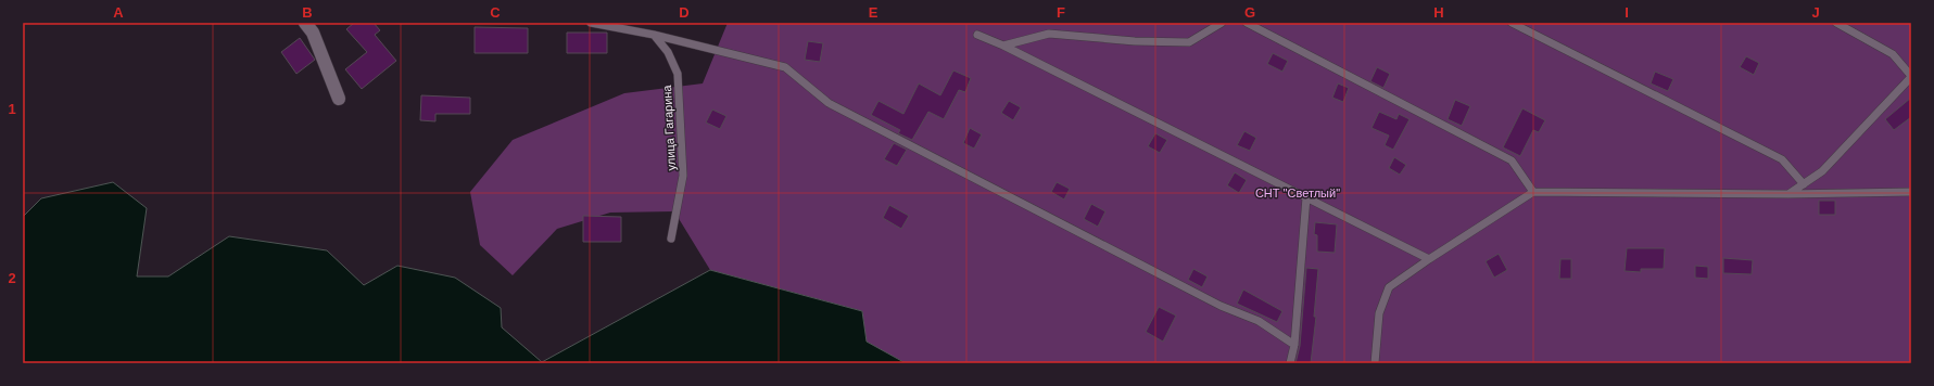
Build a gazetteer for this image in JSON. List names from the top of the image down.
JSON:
{
  "streets": {
    "lane": ["улица Гагарина"]
  },
  "parks": ["СНТ \"Светлый\""],
  "grid": {
    "columns": [
      "A",
      "B",
      "C",
      "D",
      "E",
      "F",
      "G",
      "H",
      "I",
      "J"
    ],
    "rows": ["1", "2"]
  }
}
